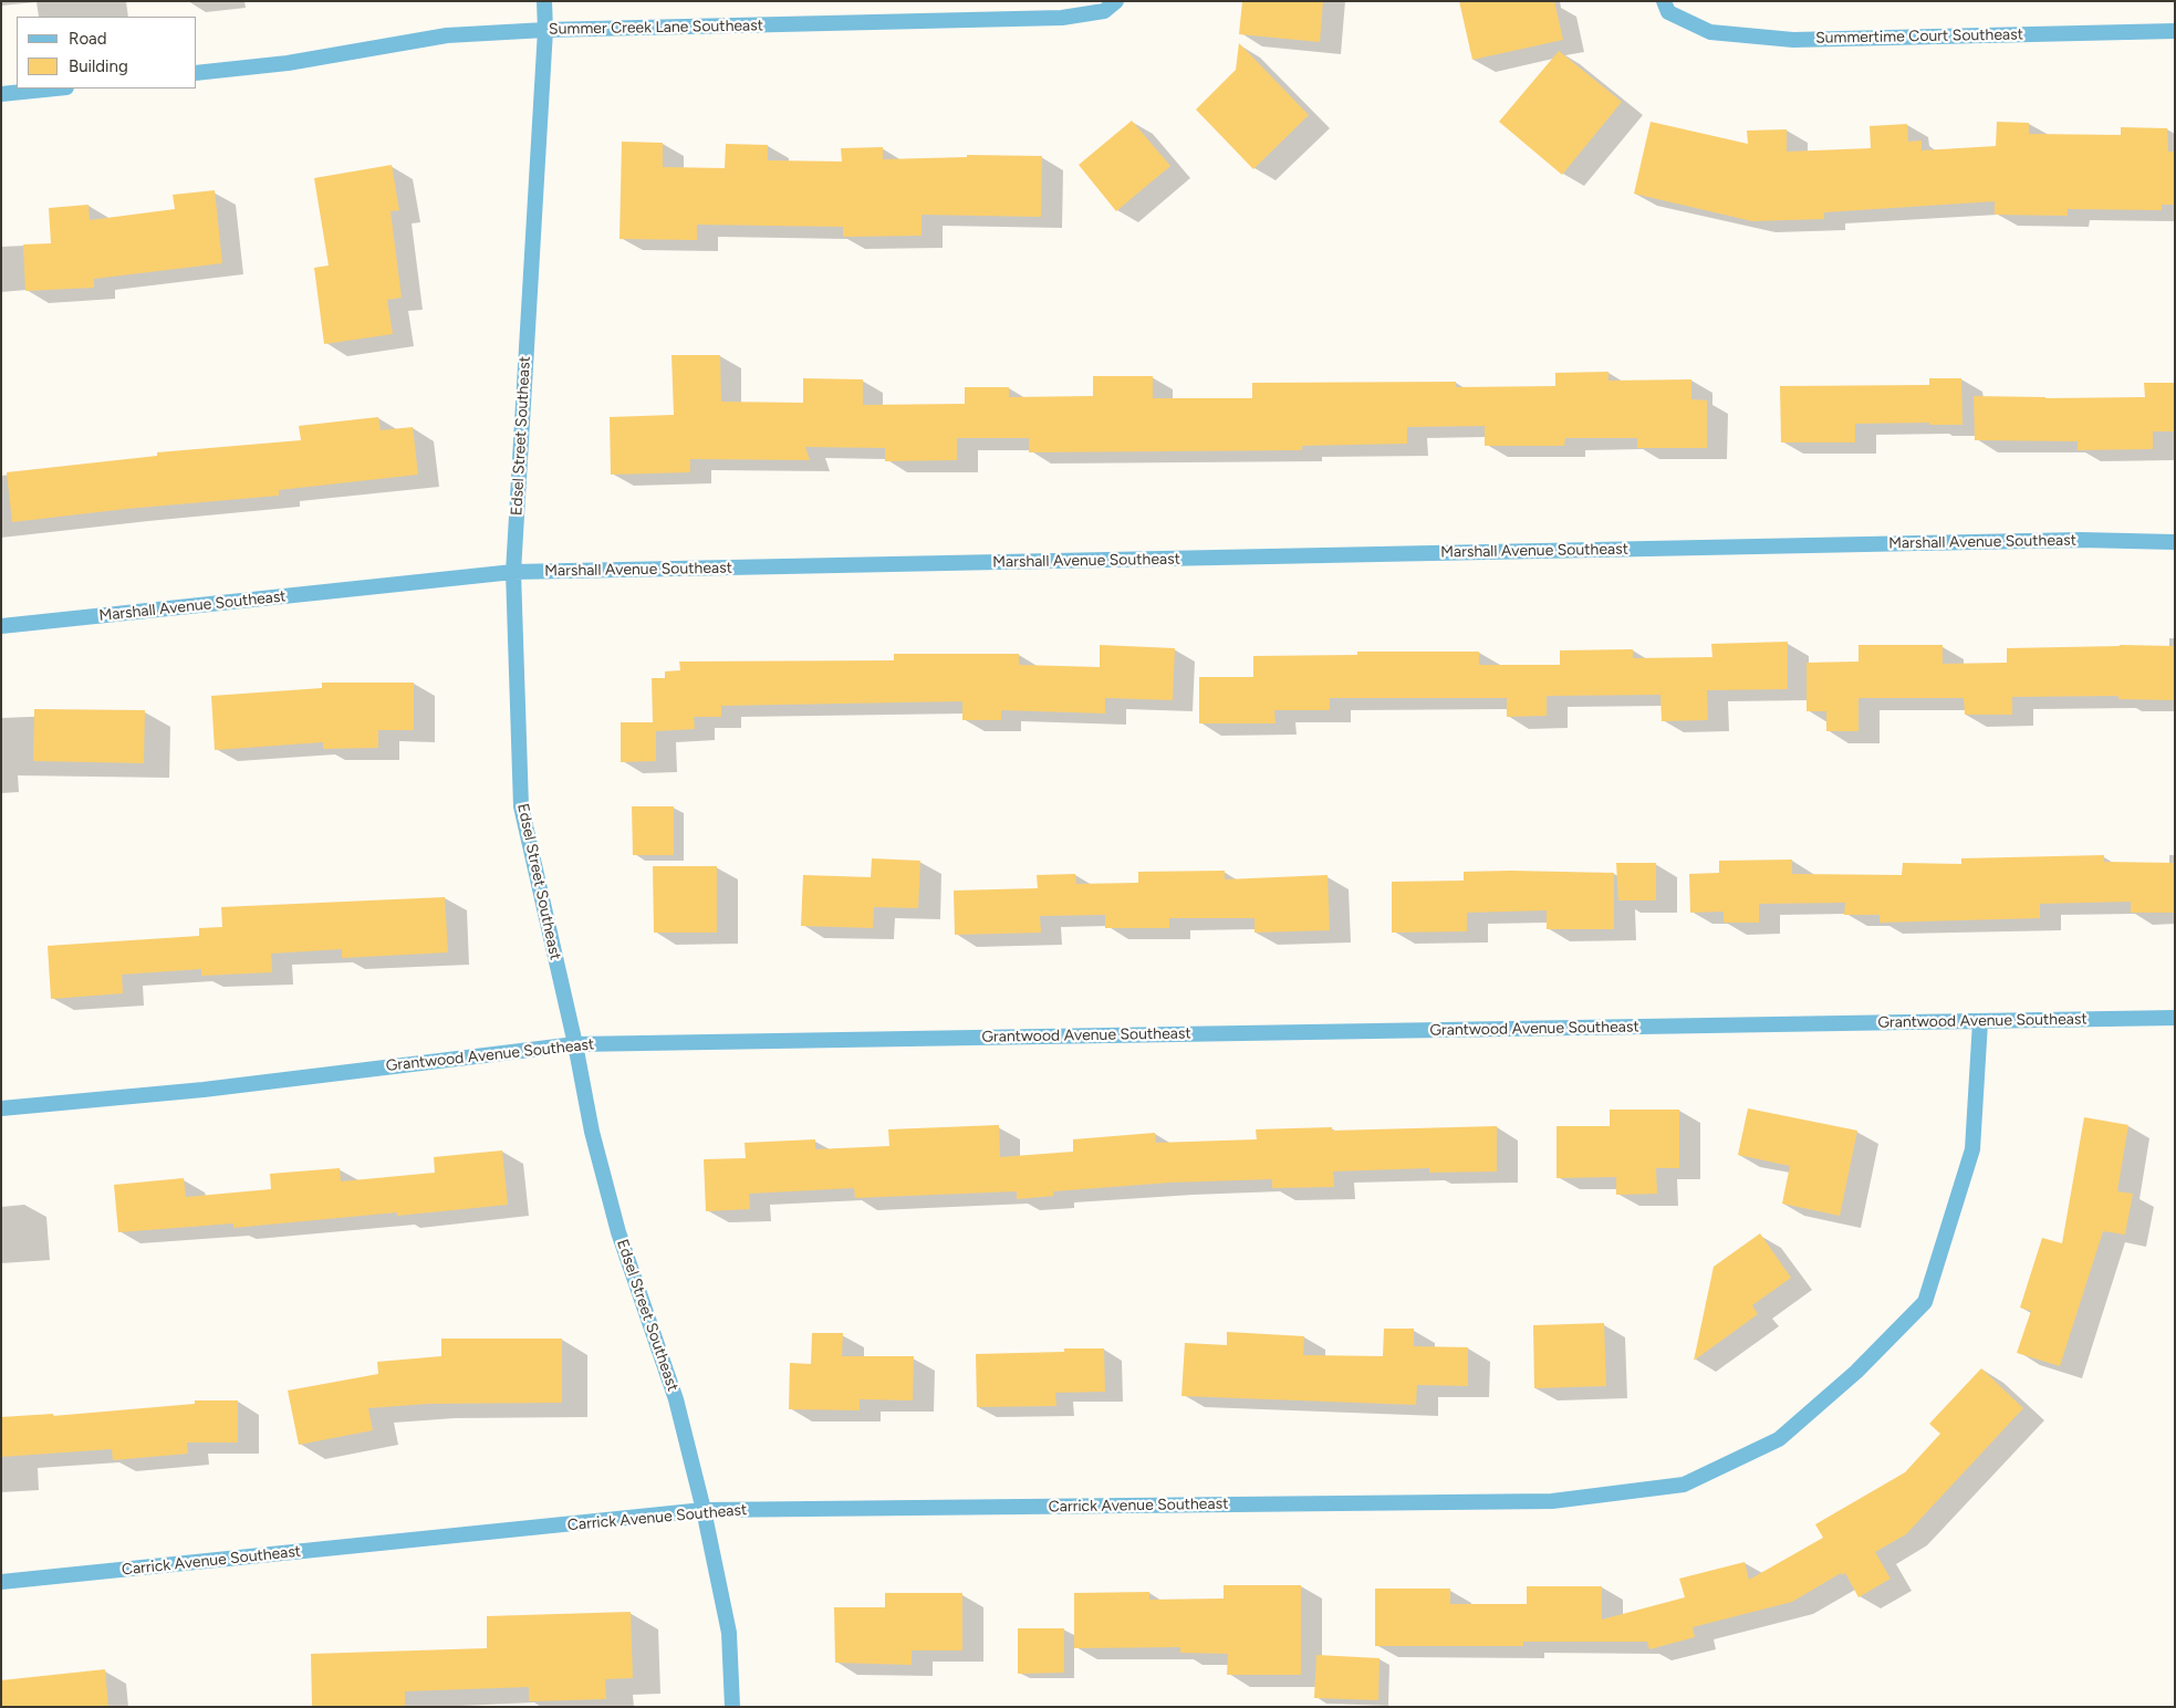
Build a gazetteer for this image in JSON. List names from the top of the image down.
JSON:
{
  "streets": {
    "street": [
      "Summer Creek Lane Southeast",
      "Summertime Court Southeast",
      "Edsel Street Southeast",
      "Marshall Avenue Southeast",
      "Grantwood Avenue Southeast",
      "Carrick Avenue Southeast"
    ]
  },
  "crossings": [
    ["Summer Creek Lane Southeast", "Edsel Street Southeast"],
    ["Edsel Street Southeast", "Marshall Avenue Southeast"],
    ["Edsel Street Southeast", "Grantwood Avenue Southeast"],
    ["Edsel Street Southeast", "Carrick Avenue Southeast"],
    ["Grantwood Avenue Southeast", "Carrick Avenue Southeast"]
  ],
  "legend": ["Road", "Building"]
}
